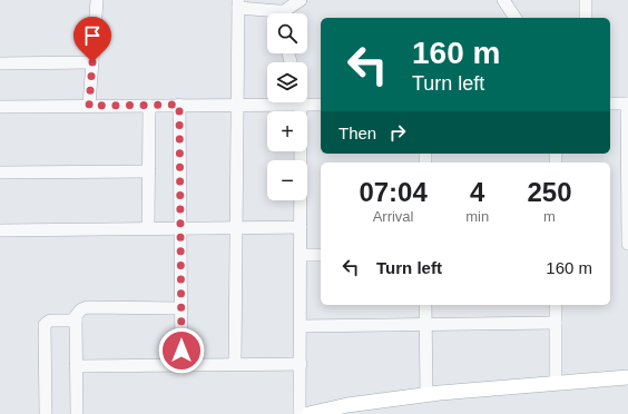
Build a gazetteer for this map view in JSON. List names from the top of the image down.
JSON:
{
  "page": {
    "map_buttons": ["+", "−"],
    "turn": ["160 m", "Turn left"],
    "then": "Then",
    "eta": [
      "07:04",
      "Arrival",
      "4",
      "min",
      "250",
      "m"
    ],
    "list": [
      {
        "name": "Turn left",
        "value": "160 m"
      }
    ]
  }
}
